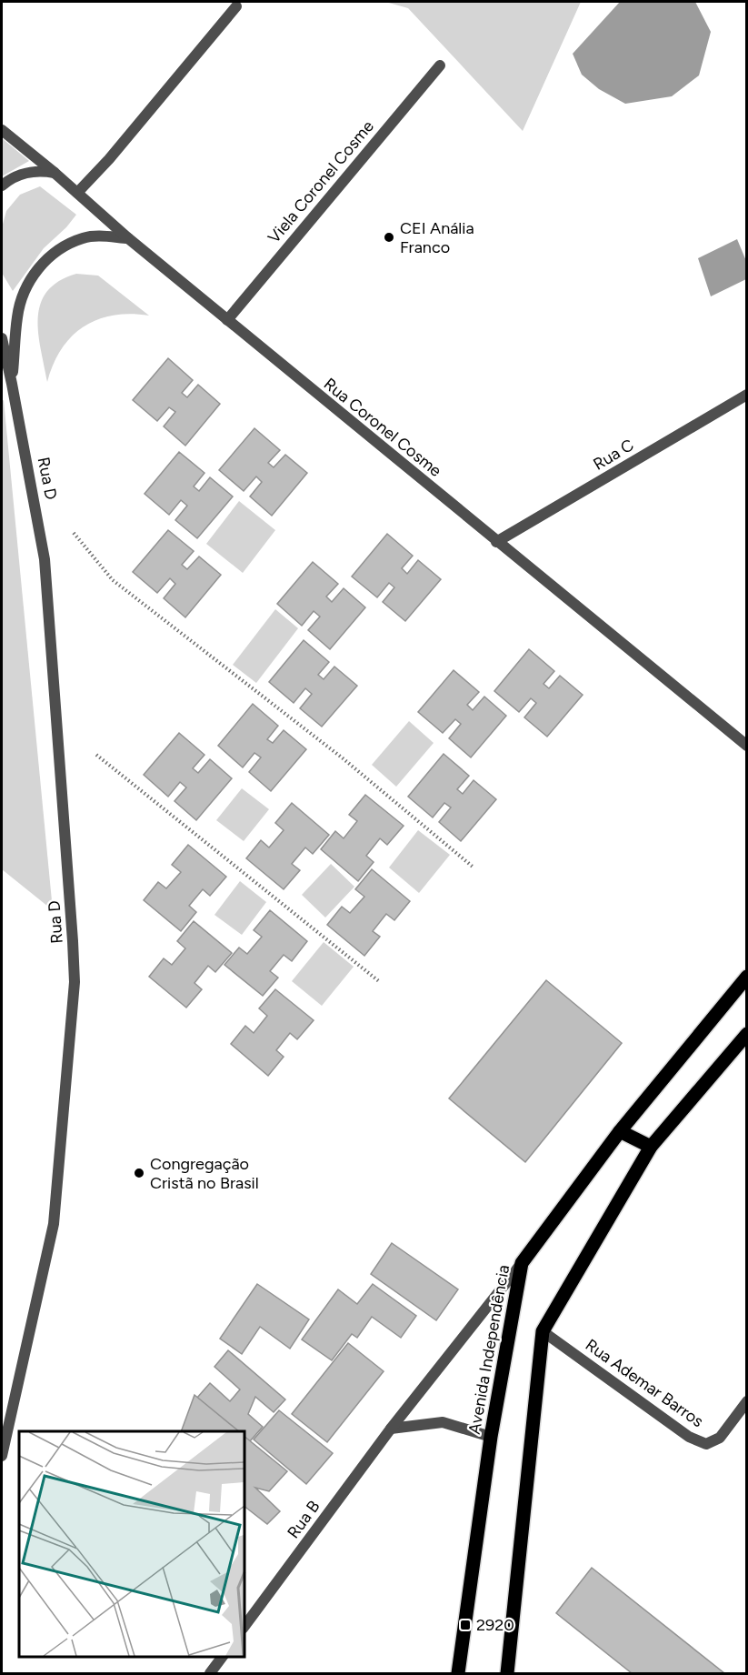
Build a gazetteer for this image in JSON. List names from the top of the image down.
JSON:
{
  "streets": {
    "main road": ["Avenida Independência"],
    "street": [
      "Viela Coronel Cosme",
      "Rua Coronel Cosme",
      "Rua C",
      "Rua D",
      "Rua Ademar Barros",
      "Rua B"
    ]
  },
  "crossings": [
    ["Viela Coronel Cosme", "Rua Coronel Cosme"],
    ["Rua Coronel Cosme", "Rua C"],
    ["Rua Coronel Cosme", "Rua D"],
    ["Avenida Independência", "Rua B"]
  ],
  "places": {
    "other": ["CEI Anália Franco", "Congregação Cristã no Brasil"],
    "transit": ["2920"]
  }
}
